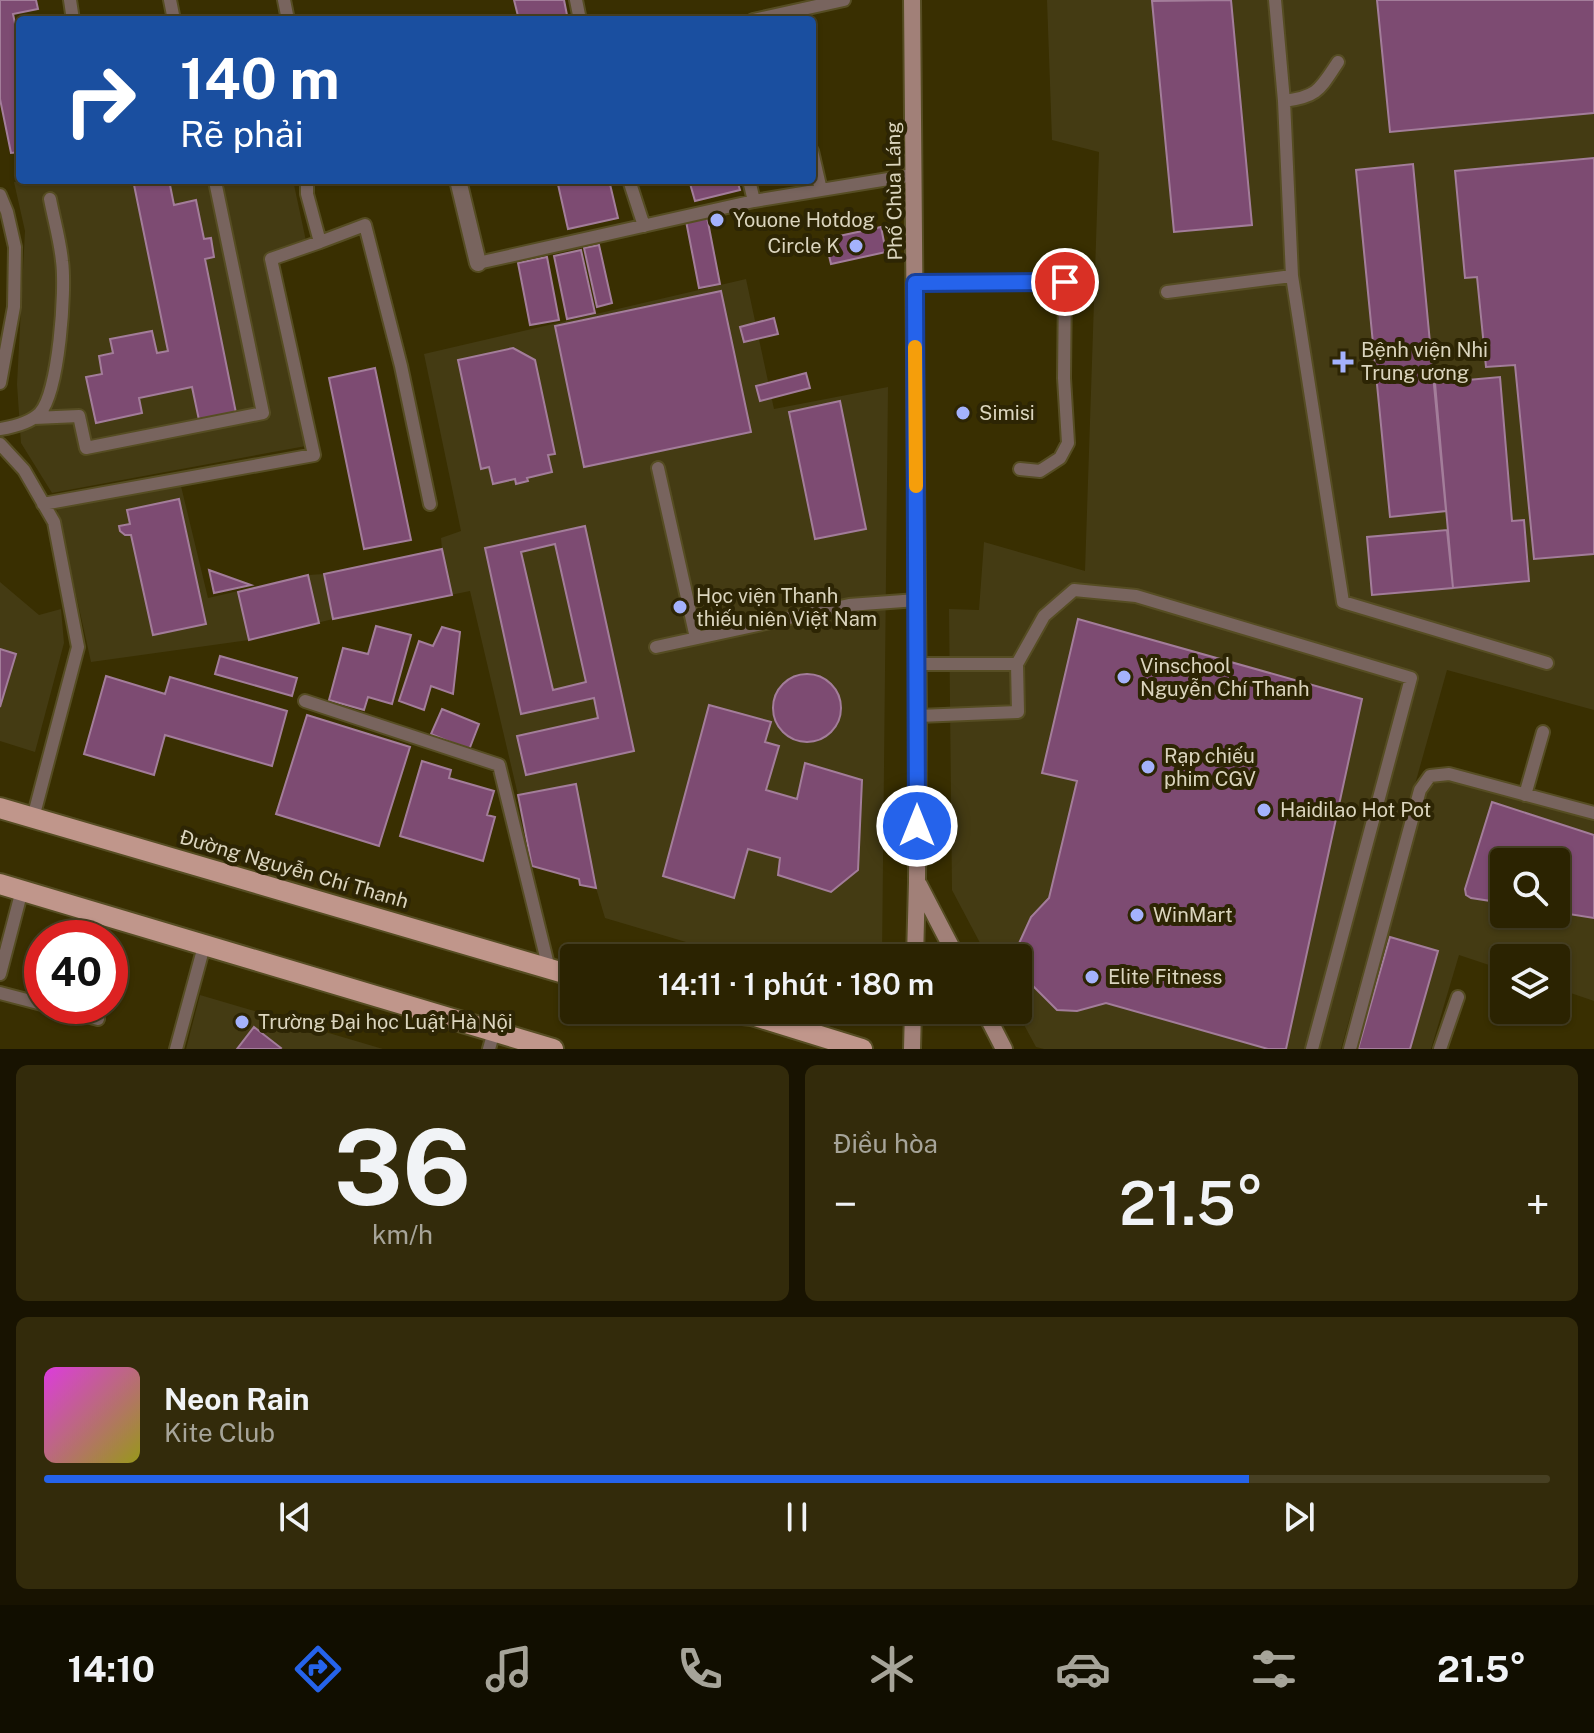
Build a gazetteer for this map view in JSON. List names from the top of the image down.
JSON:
{
  "streets": {
    "main road": ["Đường Nguyễn Chí Thanh"],
    "street": ["Phố Chùa Láng"]
  },
  "places": {
    "other": [
      "Youone Hotdog",
      "Circle K",
      "Simisi",
      "Học viện Thanh thiếu niên Việt Nam",
      "Vinschool Nguyễn Chí Thanh",
      "Rạp chiếu phim CGV",
      "Haidilao Hot Pot",
      "WinMart",
      "Elite Fitness",
      "Trường Đại học Luật Hà Nội"
    ],
    "health": ["Bệnh viện Nhi Trung ương"]
  },
  "page": {
    "turn": ["140 m", "Rẽ phải"],
    "limit": "40",
    "trip": "14:11 · 1 phút · 180 m",
    "tile": [
      ["36", "km/h"],
      "Điều hòa"
    ],
    "heat": ["−", "21.5°", "+"],
    "song": ["Neon Rain", "Kite Club"],
    "tabs": ["14:10", "21.5°"]
  }
}
